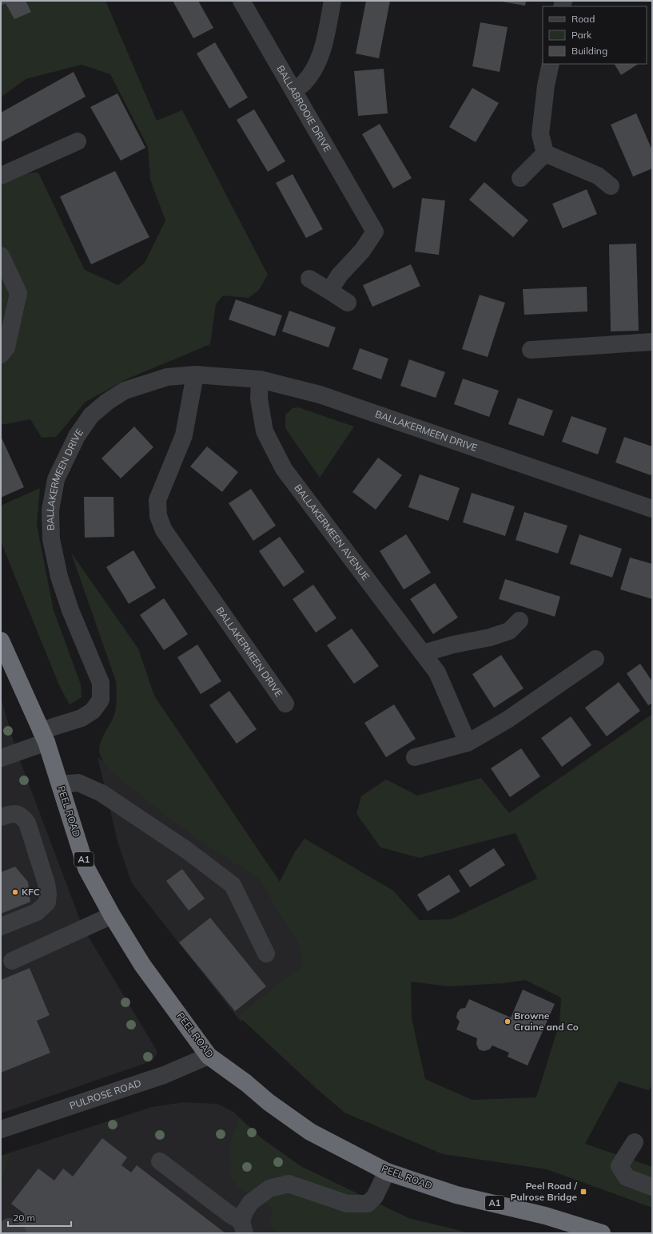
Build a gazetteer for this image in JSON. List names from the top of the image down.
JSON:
{
  "streets": {
    "highway": ["PEEL ROAD", "A1"],
    "street": [
      "BALLABROOIE DRIVE",
      "BALLAKERMEEN DRIVE",
      "BALLAKERMEEN AVENUE",
      "PULROSE ROAD"
    ]
  },
  "crossings": [
    ["BALLAKERMEEN DRIVE", "BALLAKERMEEN AVENUE"],
    ["BALLAKERMEEN DRIVE", "PEEL ROAD"],
    ["PEEL ROAD", "PULROSE ROAD"]
  ],
  "places": {
    "other": ["KFC", "Browne Craine and Co"],
    "transit": ["Peel Road / Pulrose Bridge"]
  },
  "legend": ["Road", "Park", "Building"],
  "scale_bar": "20 m"
}
